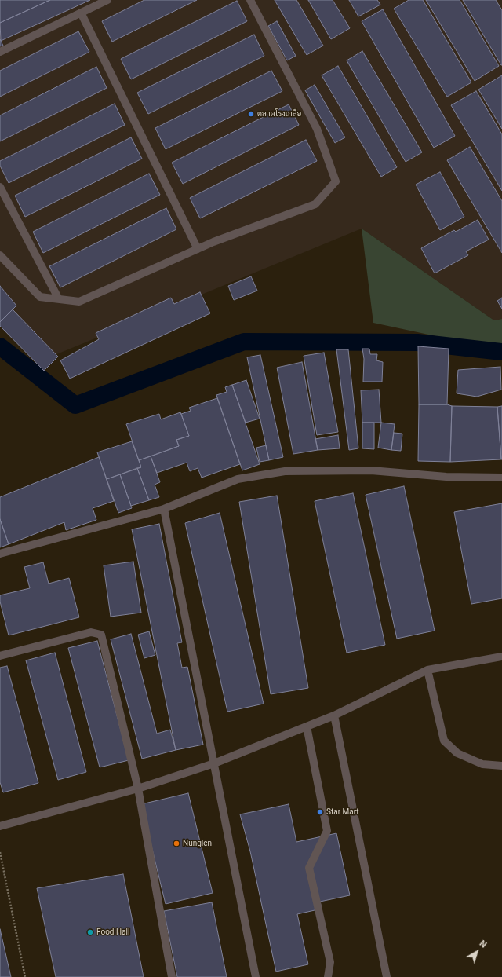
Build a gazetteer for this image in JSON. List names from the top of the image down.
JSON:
{
  "places": [
    "ตลาดโรงเกลือ",
    "Star Mart",
    "Nunglen",
    "Food Hall"
  ],
  "north": "top right"
}
